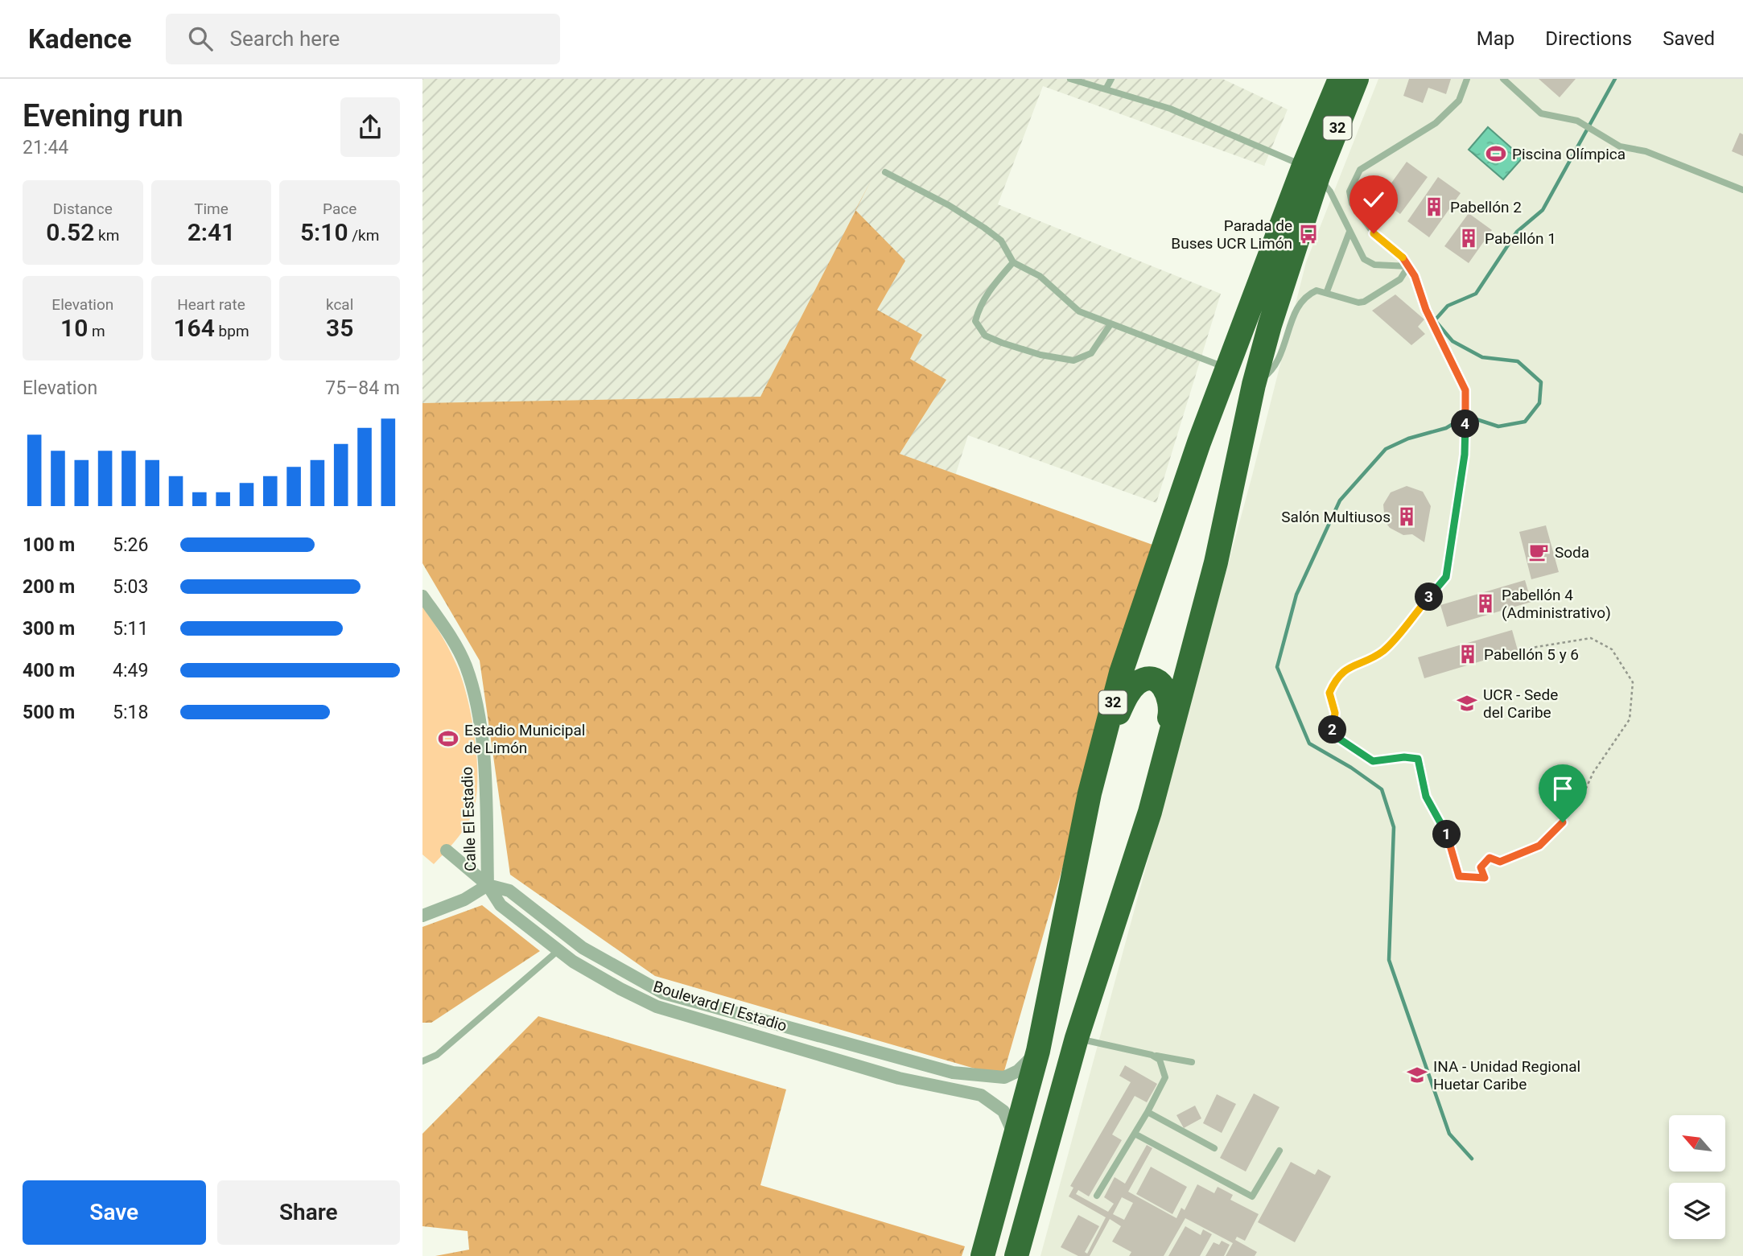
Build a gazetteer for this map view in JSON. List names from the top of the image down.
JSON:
{
  "streets": {
    "highway": ["32"],
    "street": ["Calle El Estadio", "Boulevard El Estadio"]
  },
  "crossings": [
    ["32", "Boulevard El Estadio"],
    ["Calle El Estadio", "Boulevard El Estadio"]
  ],
  "places": {
    "sports": ["Piscina Olímpica", "Estadio Municipal de Limón"],
    "building": [
      "Pabellón 2",
      "Pabellón 1",
      "Salón Multiusos",
      "Pabellón 4 (Administrativo)",
      "Pabellón 5 y 6"
    ],
    "bus stop": ["Parada de Buses UCR Limón"],
    "cafe": ["Soda"],
    "school or university": ["UCR - Sede del Caribe", "INA - Unidad Regional Huetar Caribe"]
  },
  "north": "top left",
  "page": {
    "header": "Kadence",
    "search": "Search here",
    "nav": ["Map", "Directions", "Saved"],
    "heading": ["Evening run", "21:44"],
    "stats": [
      ["Distance", "0.52 km"],
      ["Time", "2:41"],
      ["Pace", "5:10 /km"],
      ["Elevation", "10 m"],
      ["Heart rate", "164 bpm"],
      ["kcal", "35"]
    ],
    "chart": ["Elevation", "75–84 m"],
    "pins": [
      "4",
      "3",
      "2",
      "1"
    ],
    "list": [
      {
        "name": "100 m",
        "note": "5:26"
      },
      {
        "name": "200 m",
        "note": "5:03"
      },
      {
        "name": "300 m",
        "note": "5:11"
      },
      {
        "name": "400 m",
        "note": "4:49"
      },
      {
        "name": "500 m",
        "note": "5:18"
      }
    ],
    "buttons": ["Save", "Share"]
  }
}
